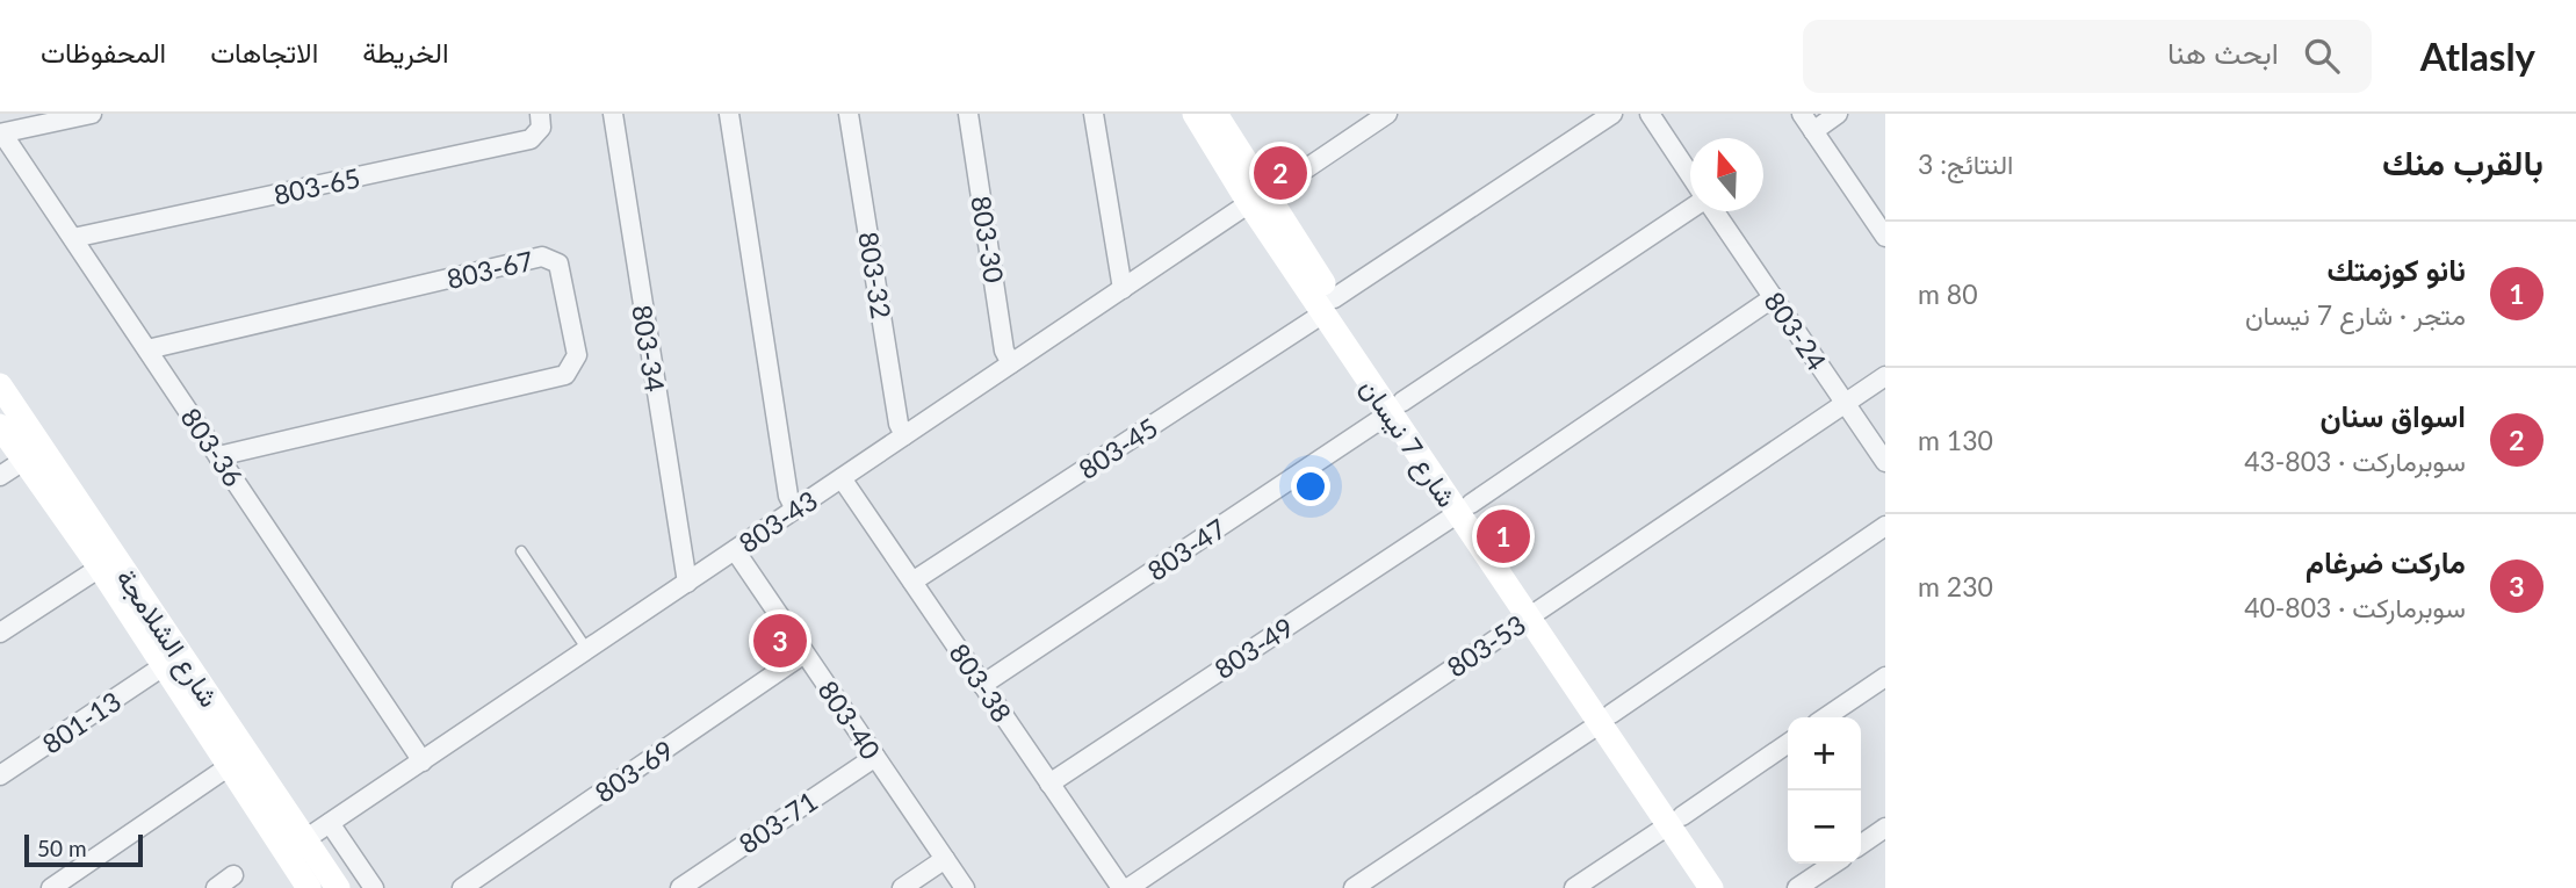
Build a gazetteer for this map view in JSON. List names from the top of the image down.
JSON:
{
  "streets": {
    "street": [
      "803-65",
      "803-30",
      "803-67",
      "803-32",
      "803-24",
      "803-34",
      "شارع 7 نيسان",
      "803-36",
      "803-45",
      "803-43",
      "803-47",
      "شارع الشلامجة",
      "803-53",
      "803-49",
      "803-38",
      "803-40",
      "801-13",
      "803-69",
      "803-71"
    ]
  },
  "crossings": [
    ["803-65", "803-36"],
    ["803-30", "803-43"],
    ["803-67", "803-36"],
    ["803-32", "803-43"],
    ["803-24", "803-53"],
    ["803-24", "803-49"],
    ["803-34", "803-43"],
    ["شارع 7 نيسان", "803-45"],
    ["شارع 7 نيسان", "803-43"],
    ["شارع 7 نيسان", "803-47"],
    ["شارع 7 نيسان", "803-53"],
    ["شارع 7 نيسان", "803-49"],
    ["803-36", "803-43"],
    ["803-45", "803-38"],
    ["803-43", "شارع الشلامجة"],
    ["803-43", "803-38"],
    ["803-43", "803-40"],
    ["803-47", "803-38"],
    ["شارع الشلامجة", "801-13"],
    ["803-49", "803-38"],
    ["803-40", "803-69"],
    ["803-40", "803-71"]
  ],
  "scale_bar": "50 m",
  "north": "top",
  "page": {
    "header": "Atlasly",
    "search": "ابحث هنا",
    "nav": ["الخريطة", "الاتجاهات", "المحفوظات"],
    "heading": ["بالقرب منك", "النتائج: 3"],
    "pins": ["2", "1", "3"],
    "list": [
      {
        "mark": "1",
        "name": "نانو كوزمتك",
        "note": "متجر · شارع 7 نيسان",
        "value": "80 m"
      },
      {
        "mark": "2",
        "name": "اسواق سنان",
        "note": "سوبرماركت · 803-43",
        "value": "130 m"
      },
      {
        "mark": "3",
        "name": "ماركت ضرغام",
        "note": "سوبرماركت · 803-40",
        "value": "230 m"
      }
    ],
    "map_buttons": ["+", "−"],
    "scale": "50 m"
  }
}
